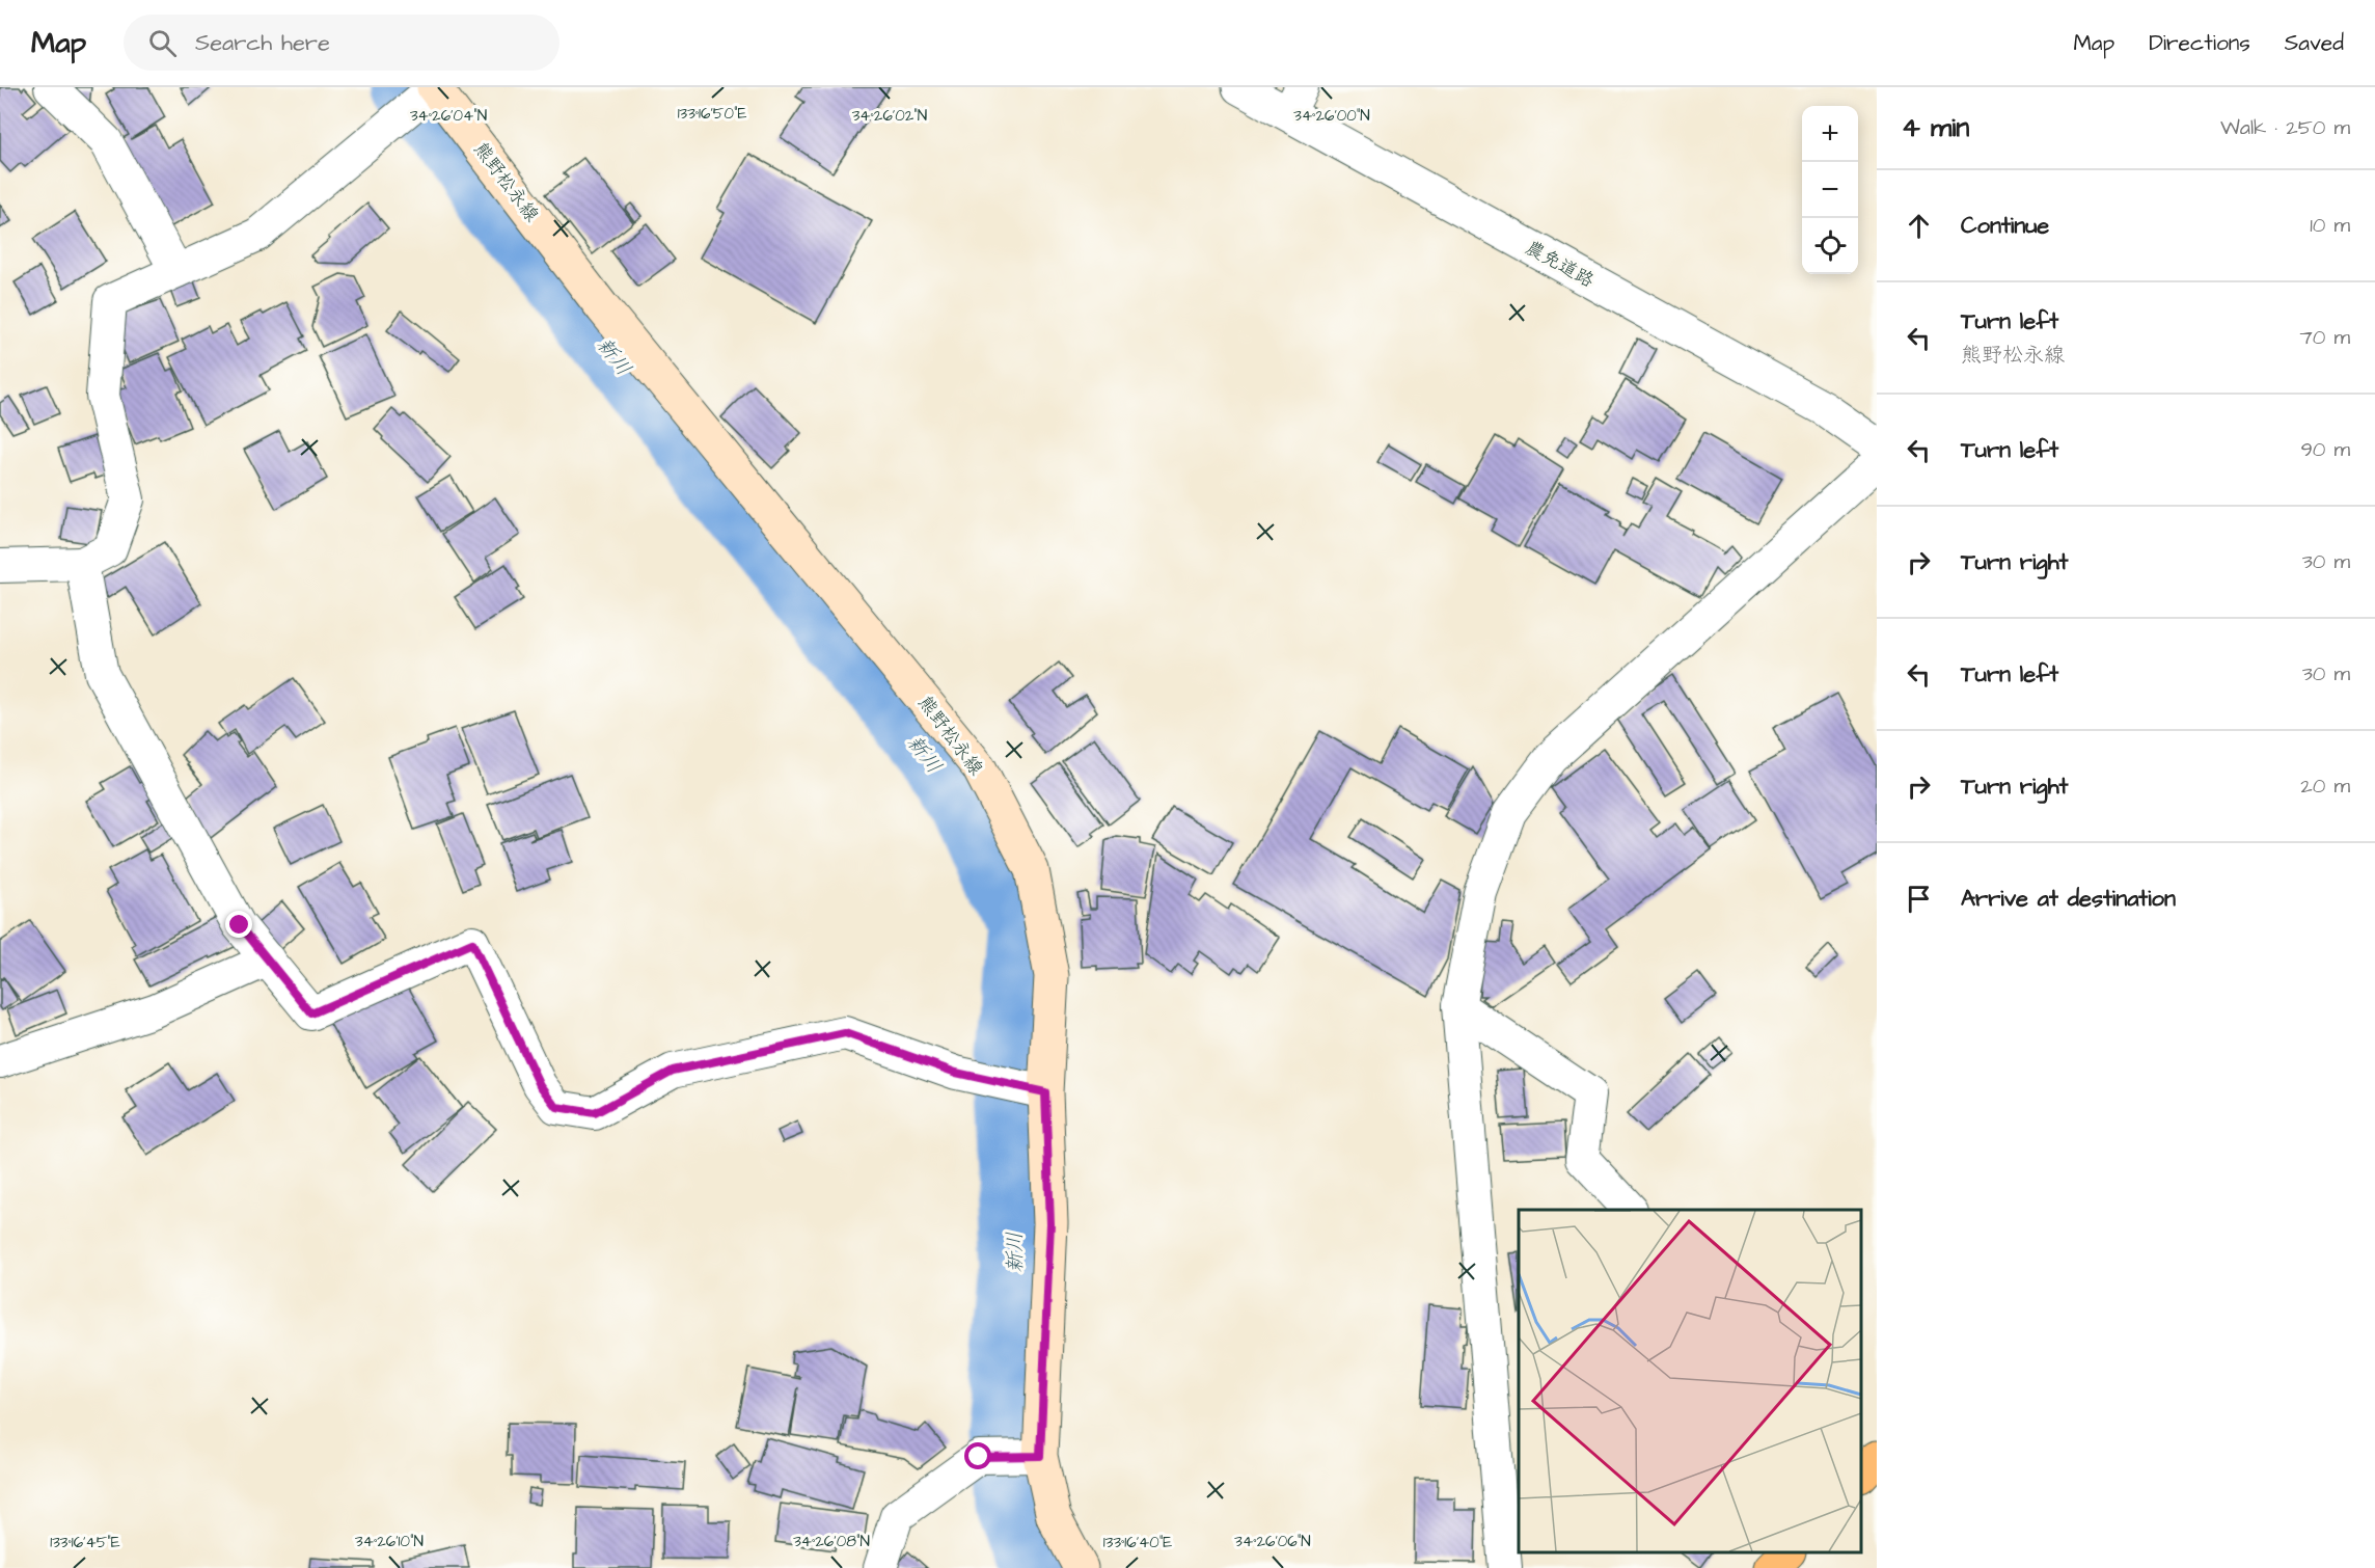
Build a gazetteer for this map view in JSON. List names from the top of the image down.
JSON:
{
  "streets": {
    "main road": ["熊野松永線"],
    "street": ["農免道路"]
  },
  "water": ["新川"],
  "page": {
    "header": "Map",
    "search": "Search here",
    "nav": ["Map", "Directions", "Saved"],
    "heading": ["4 min", "Walk · 250 m"],
    "map_buttons": ["+", "−"],
    "list": [
      ["Continue", "10 m"],
      ["Turn left", "熊野松永線", "70 m"],
      ["Turn left", "90 m"],
      ["Turn right", "30 m"],
      ["Turn left", "30 m"],
      ["Turn right", "20 m"],
      "Arrive at destination"
    ]
  },
  "coordinates": [
    "133°16'50\"E",
    "34°26'04\"N",
    "34°26'02\"N",
    "34°26'00\"N",
    "34°26'10\"N",
    "34°26'08\"N",
    "34°26'06\"N",
    "133°16'45\"E",
    "133°16'40\"E"
  ]
}
